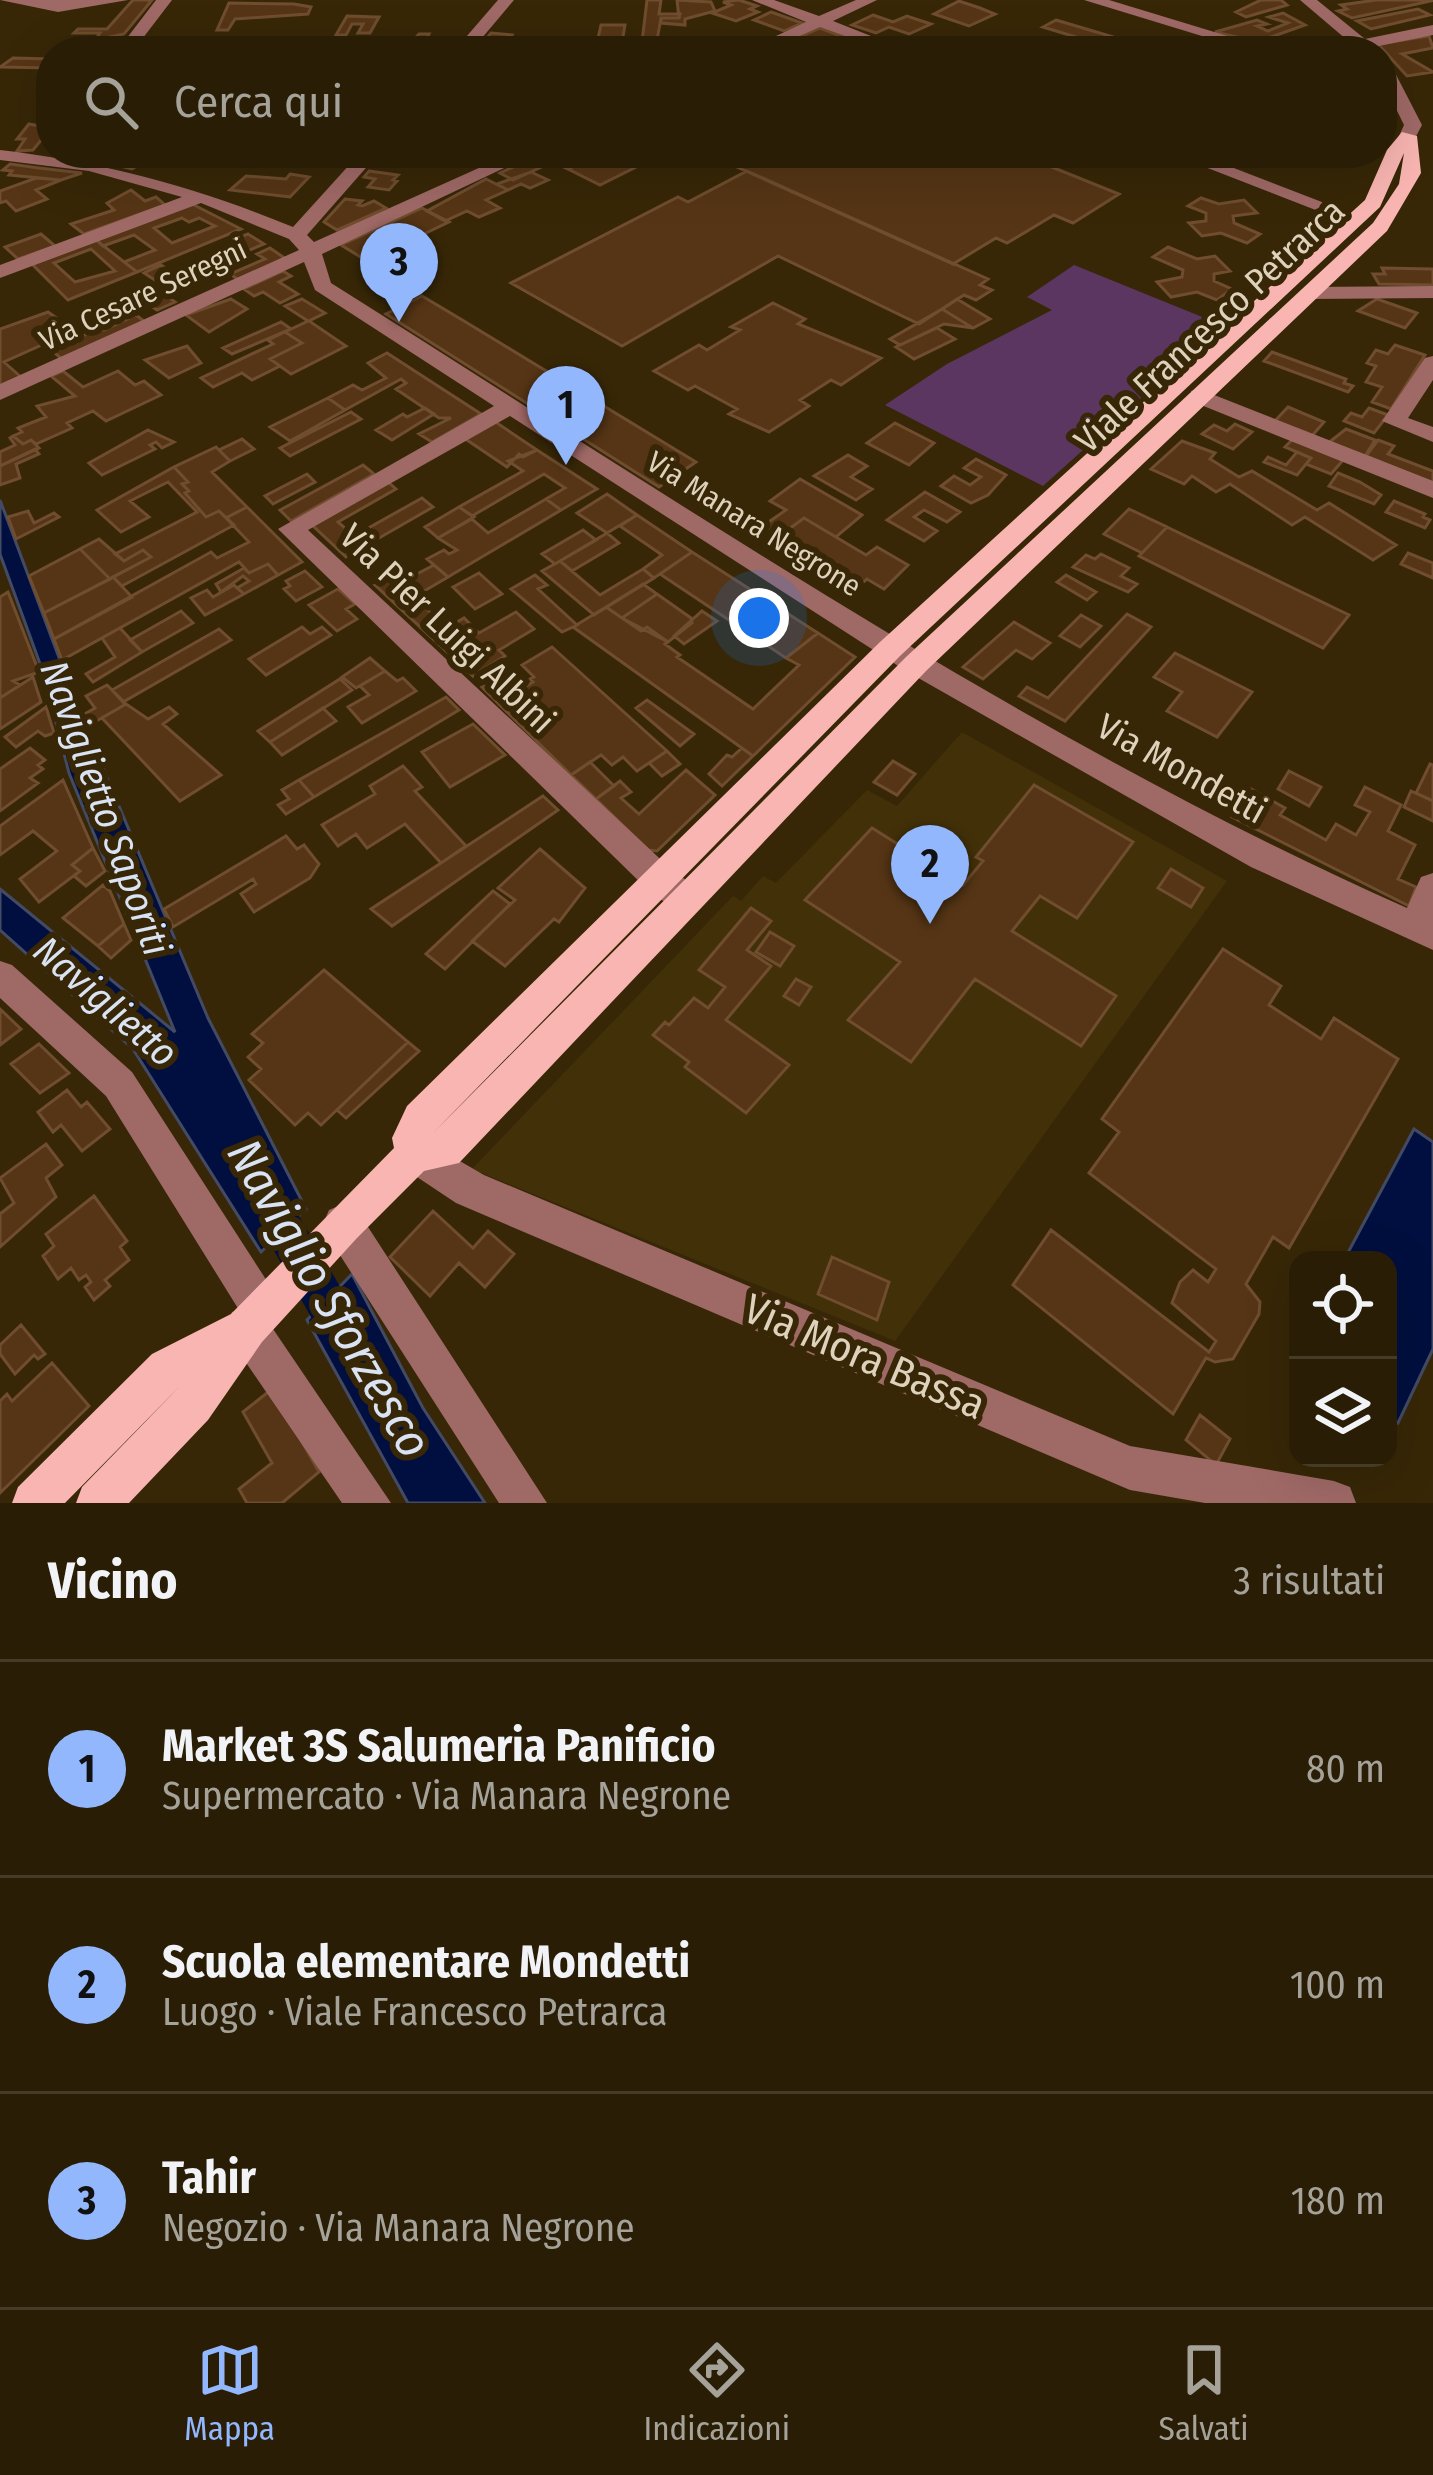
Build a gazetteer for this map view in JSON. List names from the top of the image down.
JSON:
{
  "streets": {
    "main road": ["Viale Francesco Petrarca"],
    "street": [
      "Via Cesare Seregni",
      "Via Manara Negrone",
      "Via Pier Luigi Albini",
      "Via Mondetti",
      "Via Mora Bassa"
    ]
  },
  "crossings": [
    ["Via Cesare Seregni", "Via Manara Negrone"],
    ["Viale Francesco Petrarca", "Via Manara Negrone"],
    ["Viale Francesco Petrarca", "Via Pier Luigi Albini"],
    ["Viale Francesco Petrarca", "Via Mondetti"],
    ["Viale Francesco Petrarca", "Via Mora Bassa"],
    ["Via Manara Negrone", "Via Pier Luigi Albini"],
    ["Via Manara Negrone", "Via Mondetti"]
  ],
  "water": ["Naviglietto Saporiti", "Naviglietto", "Naviglio Sforzesco"],
  "page": {
    "search": "Cerca qui",
    "pins": ["3", "1", "2"],
    "heading": ["Vicino", "3 risultati"],
    "list": [
      {
        "mark": "1",
        "name": "Market 3S Salumeria Panificio",
        "note": "Supermercato · Via Manara Negrone",
        "value": "80 m"
      },
      {
        "mark": "2",
        "name": "Scuola elementare Mondetti",
        "note": "Luogo · Viale Francesco Petrarca",
        "value": "100 m"
      },
      {
        "mark": "3",
        "name": "Tahir",
        "note": "Negozio · Via Manara Negrone",
        "value": "180 m"
      }
    ],
    "nav": ["Mappa", "Indicazioni", "Salvati"]
  }
}
